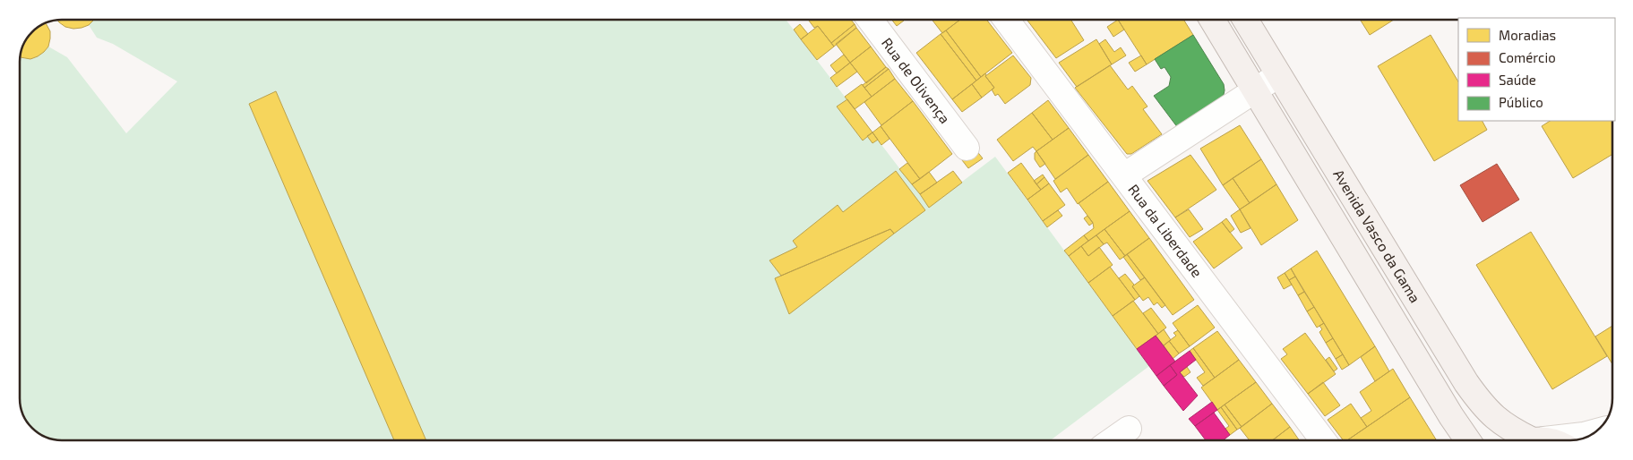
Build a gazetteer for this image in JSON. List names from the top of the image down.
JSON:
{
  "streets": {
    "main road": ["Avenida Vasco da Gama"],
    "street": ["Rua de Olivença", "Rua da Liberdade"]
  },
  "legend": [
    "Moradias",
    "Comércio",
    "Saúde",
    "Público"
  ]
}
